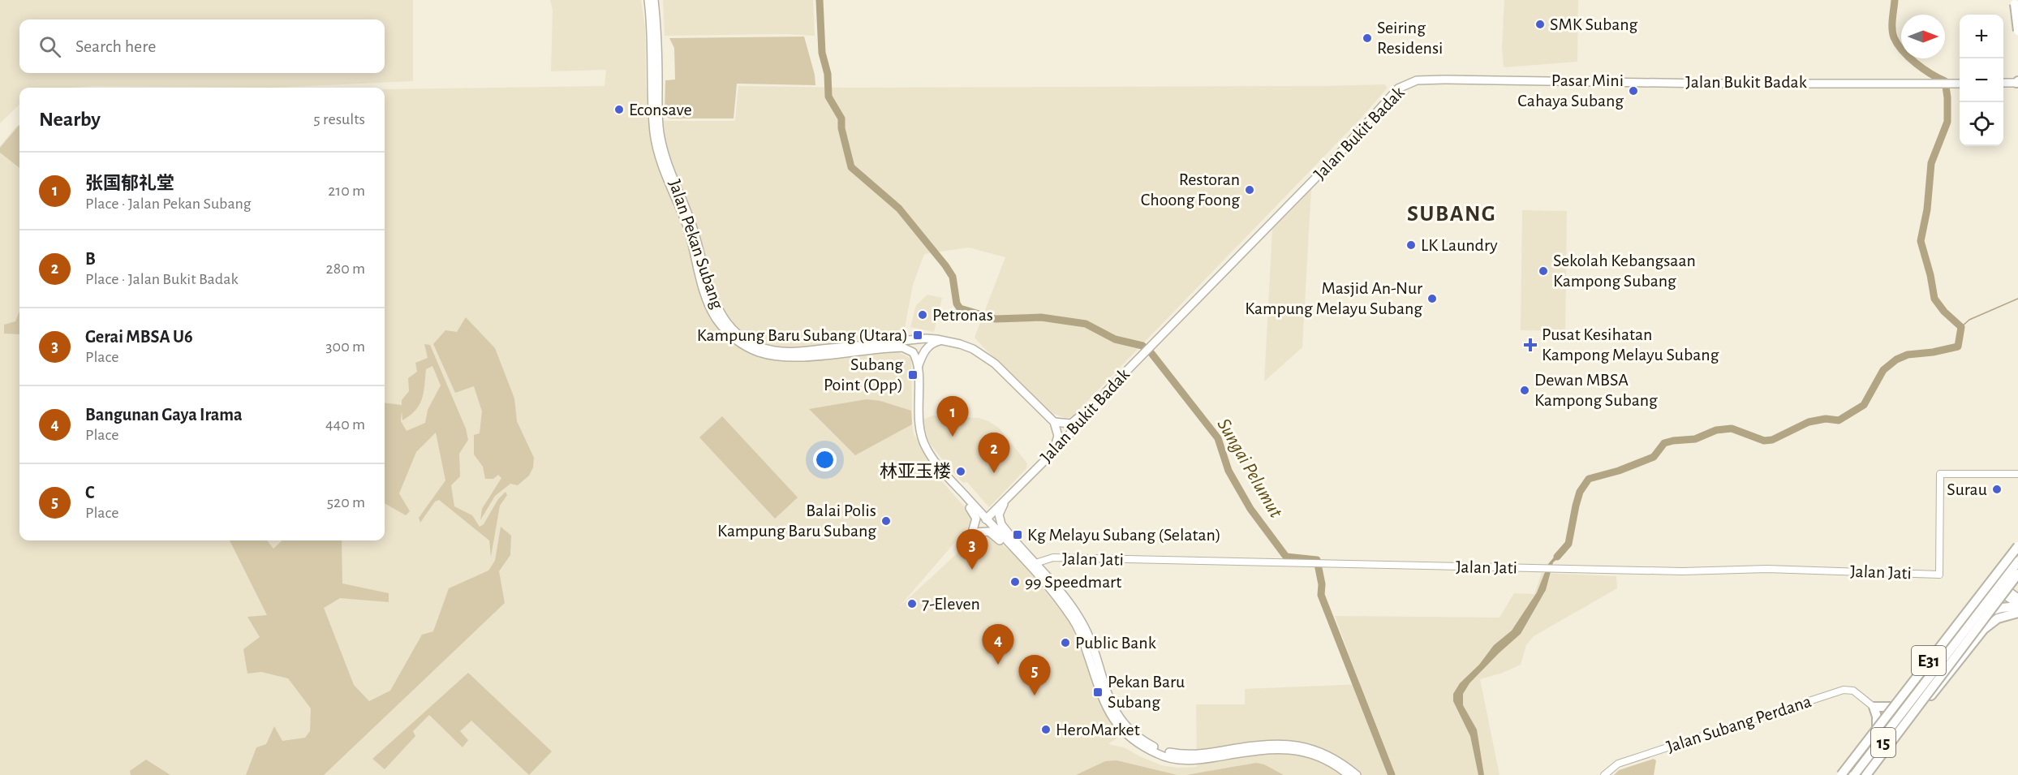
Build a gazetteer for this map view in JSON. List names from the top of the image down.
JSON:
{
  "streets": {
    "highway": ["E31", "15"],
    "main road": ["Jalan Bukit Badak", "Jalan Pekan Subang"],
    "street": ["Jalan Jati", "Jalan Subang Perdana"]
  },
  "crossings": [
    ["Jalan Bukit Badak", "Jalan Pekan Subang"],
    ["E31", "15"]
  ],
  "districts": ["SUBANG"],
  "water": ["Sungai Pelumut"],
  "places": {
    "other": [
      "SMK Subang",
      "Seiring Residensi",
      "Pasar Mini Cahaya Subang",
      "Econsave",
      "Restoran Choong Foong",
      "LK Laundry",
      "Sekolah Kebangsaan Kampong Subang",
      "Masjid An-Nur Kampung Melayu Subang",
      "Petronas",
      "Dewan MBSA Kampong Subang",
      "林亚玉楼",
      "Surau",
      "Balai Polis Kampung Baru Subang",
      "99 Speedmart",
      "7-Eleven",
      "Public Bank",
      "HeroMarket"
    ],
    "transit": [
      "Kampung Baru Subang (Utara)",
      "Subang Point (Opp)",
      "Kg Melayu Subang (Selatan)",
      "Pekan Baru Subang"
    ],
    "health": ["Pusat Kesihatan Kampong Melayu Subang"]
  },
  "north": "right",
  "page": {
    "map_buttons": ["+", "−"],
    "search": "Search here",
    "heading": ["Nearby", "5 results"],
    "list": [
      {
        "mark": "1",
        "name": "张国郁礼堂",
        "note": "Place · Jalan Pekan Subang",
        "value": "210 m"
      },
      {
        "mark": "2",
        "name": "B",
        "note": "Place · Jalan Bukit Badak",
        "value": "280 m"
      },
      {
        "mark": "3",
        "name": "Gerai MBSA U6",
        "note": "Place",
        "value": "300 m"
      },
      {
        "mark": "4",
        "name": "Bangunan Gaya Irama",
        "note": "Place",
        "value": "440 m"
      },
      {
        "mark": "5",
        "name": "C",
        "note": "Place",
        "value": "520 m"
      }
    ],
    "pins": [
      "1",
      "2",
      "3",
      "4",
      "5"
    ]
  }
}
